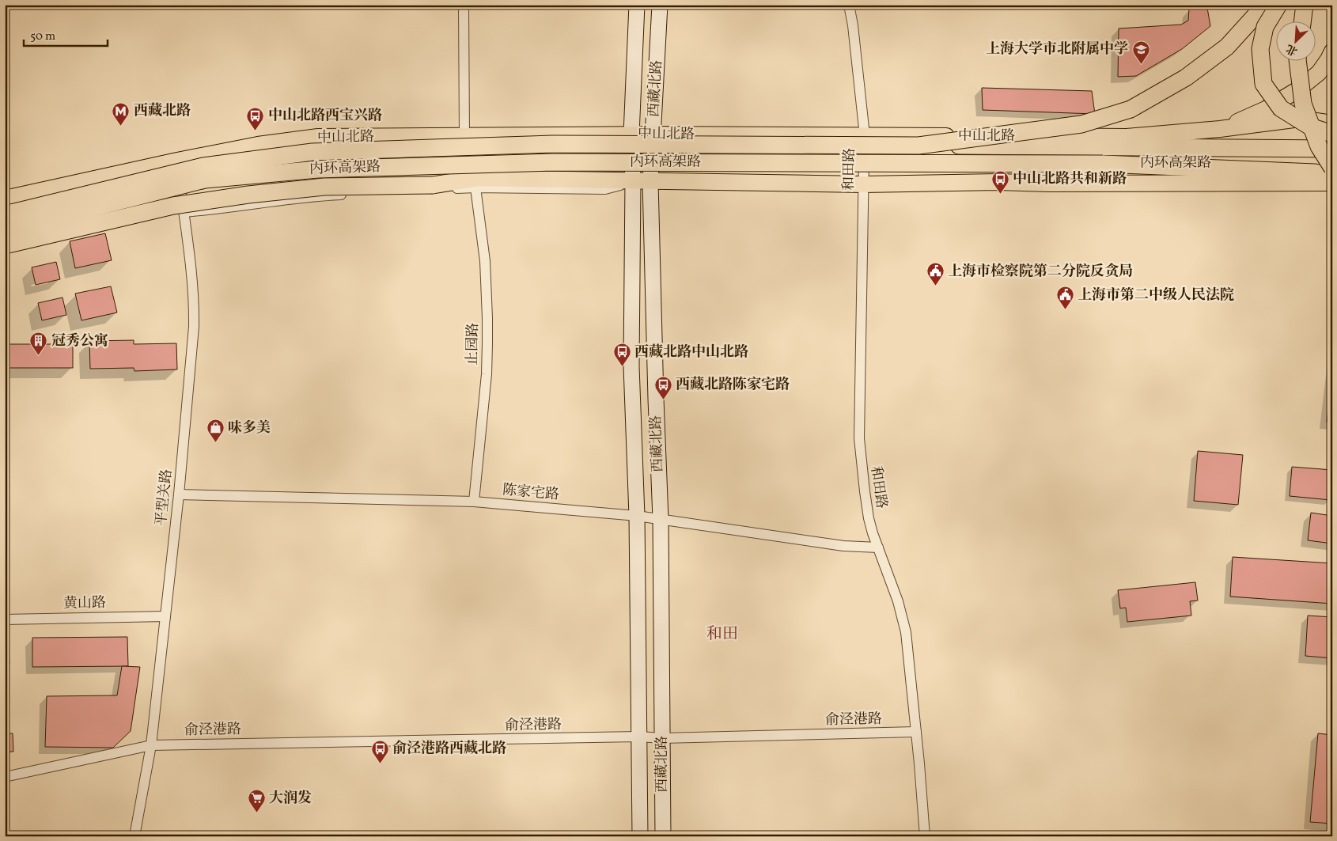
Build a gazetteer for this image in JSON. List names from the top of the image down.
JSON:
{
  "streets": {
    "highway": ["内环高架路"],
    "main road": ["西藏北路", "中山北路"],
    "street": [
      "和田路",
      "止园路",
      "陈家宅路",
      "平型关路",
      "黄山路",
      "俞泾港路"
    ]
  },
  "crossings": [
    ["西藏北路", "中山北路"],
    ["西藏北路", "陈家宅路"],
    ["西藏北路", "俞泾港路"],
    ["中山北路", "和田路"],
    ["中山北路", "平型关路"],
    ["和田路", "陈家宅路"],
    ["和田路", "俞泾港路"],
    ["止园路", "陈家宅路"],
    ["陈家宅路", "平型关路"],
    ["平型关路", "黄山路"],
    ["平型关路", "俞泾港路"]
  ],
  "districts": ["和田"],
  "places": {
    "school or university": ["上海大学市北附属中学"],
    "metro station": ["西藏北路"],
    "bus stop": [
      "中山北路西宝兴路",
      "中山北路共和新路",
      "西藏北路中山北路",
      "西藏北路陈家宅路",
      "俞泾港路西藏北路"
    ],
    "public building": ["上海市检察院第二分院反贪局", "上海市第二中级人民法院"],
    "building": ["冠秀公寓"],
    "shop": ["味多美"],
    "supermarket": ["大润发"]
  },
  "scale_bar": "50 m",
  "north": "bottom left"
}
